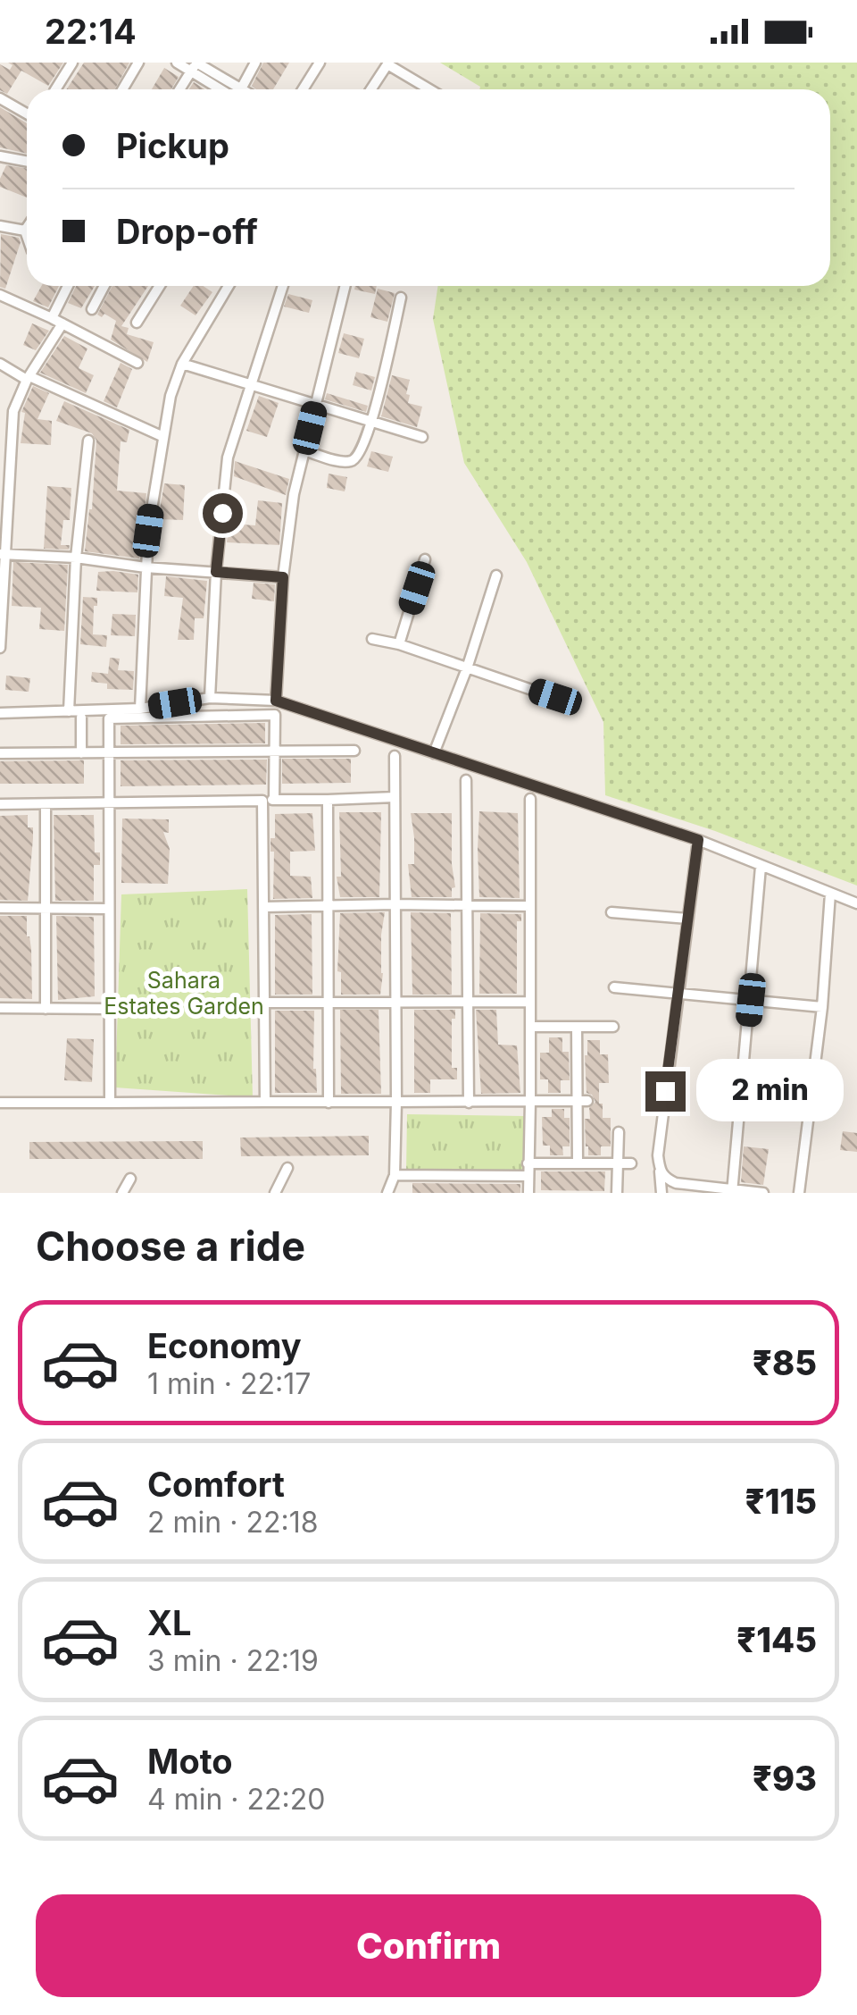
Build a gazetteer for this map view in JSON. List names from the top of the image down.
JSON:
{
  "parks": ["Sahara Estates Garden"],
  "page": {
    "status": "22:14",
    "banner": ["Pickup", "Drop-off"],
    "bubble": "2 min",
    "heading": "Choose a ride",
    "list": [
      {
        "name": "Economy",
        "note": "1 min · 22:17",
        "value": "₹85"
      },
      {
        "name": "Comfort",
        "note": "2 min · 22:18",
        "value": "₹115"
      },
      {
        "name": "XL",
        "note": "3 min · 22:19",
        "value": "₹145"
      },
      {
        "name": "Moto",
        "note": "4 min · 22:20",
        "value": "₹93"
      }
    ],
    "buttons": "Confirm"
  }
}
